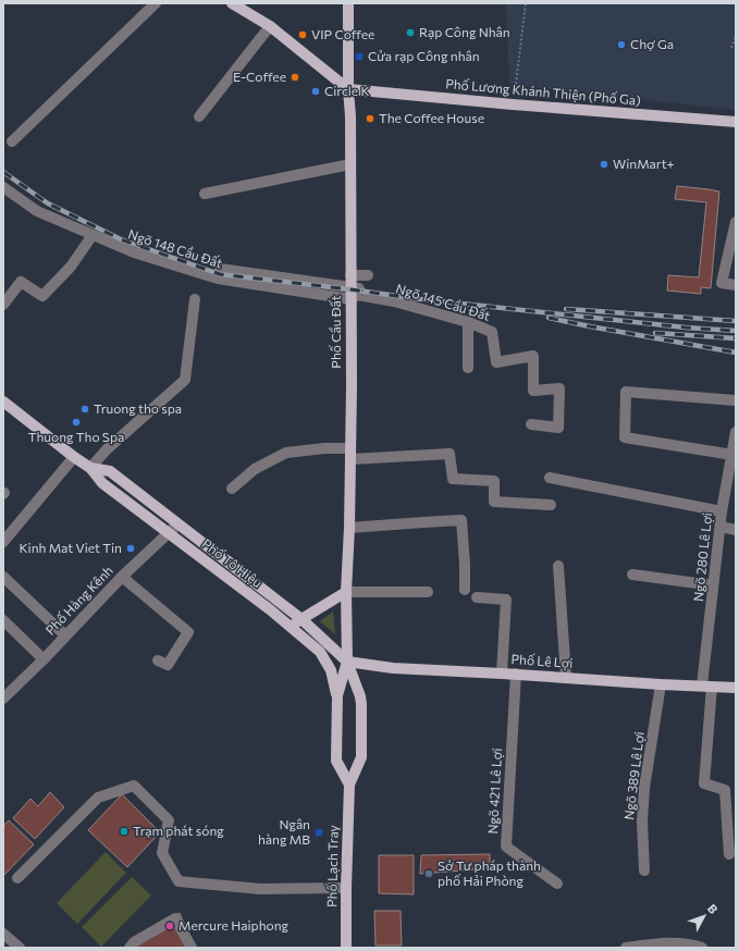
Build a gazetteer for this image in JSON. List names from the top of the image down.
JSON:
{
  "streets": {
    "main road": [
      "Phố Lương Khánh Thiện (Phố Ga)",
      "Phố Cầu Đất",
      "Phố Tô Hiệu",
      "Phố Lê Lợi",
      "Phố Lạch Tray"
    ],
    "street": [
      "Ngõ 148 Cầu Đất",
      "Ngõ 145 Cầu Đất",
      "Ngõ 280 Lê Lợi",
      "Phố Hàng Kênh",
      "Ngõ 389 Lê Lợi",
      "Ngõ 421 Lê Lợi"
    ]
  },
  "crossings": [
    ["Phố Lương Khánh Thiện (Phố Ga)", "Phố Cầu Đất"],
    ["Ngõ 148 Cầu Đất", "Ngõ 145 Cầu Đất"],
    ["Ngõ 148 Cầu Đất", "Phố Cầu Đất"],
    ["Ngõ 145 Cầu Đất", "Phố Cầu Đất"],
    ["Phố Cầu Đất", "Phố Tô Hiệu"],
    ["Phố Cầu Đất", "Phố Lê Lợi"],
    ["Phố Cầu Đất", "Phố Lạch Tray"],
    ["Ngõ 280 Lê Lợi", "Phố Lê Lợi"],
    ["Phố Tô Hiệu", "Phố Hàng Kênh"],
    ["Phố Tô Hiệu", "Phố Lê Lợi"],
    ["Phố Tô Hiệu", "Phố Lạch Tray"],
    ["Phố Lê Lợi", "Ngõ 389 Lê Lợi"],
    ["Phố Lê Lợi", "Ngõ 421 Lê Lợi"],
    ["Phố Lê Lợi", "Phố Lạch Tray"]
  ],
  "places": {
    "other": [
      "Rạp Công Nhân",
      "VIP Coffee",
      "Chợ Ga",
      "E-Coffee",
      "Circle K",
      "The Coffee House",
      "WinMart+",
      "Truong tho spa",
      "Thuong Tho Spa",
      "Kinh Mat Viet Tin",
      "Trạm phát sóng",
      "Sở Tư pháp thành phố Hải Phòng",
      "Mercure Haiphong"
    ],
    "transit": ["Cửa rạp Công nhân", "Ngân hàng MB"]
  },
  "north": "top right"
}
